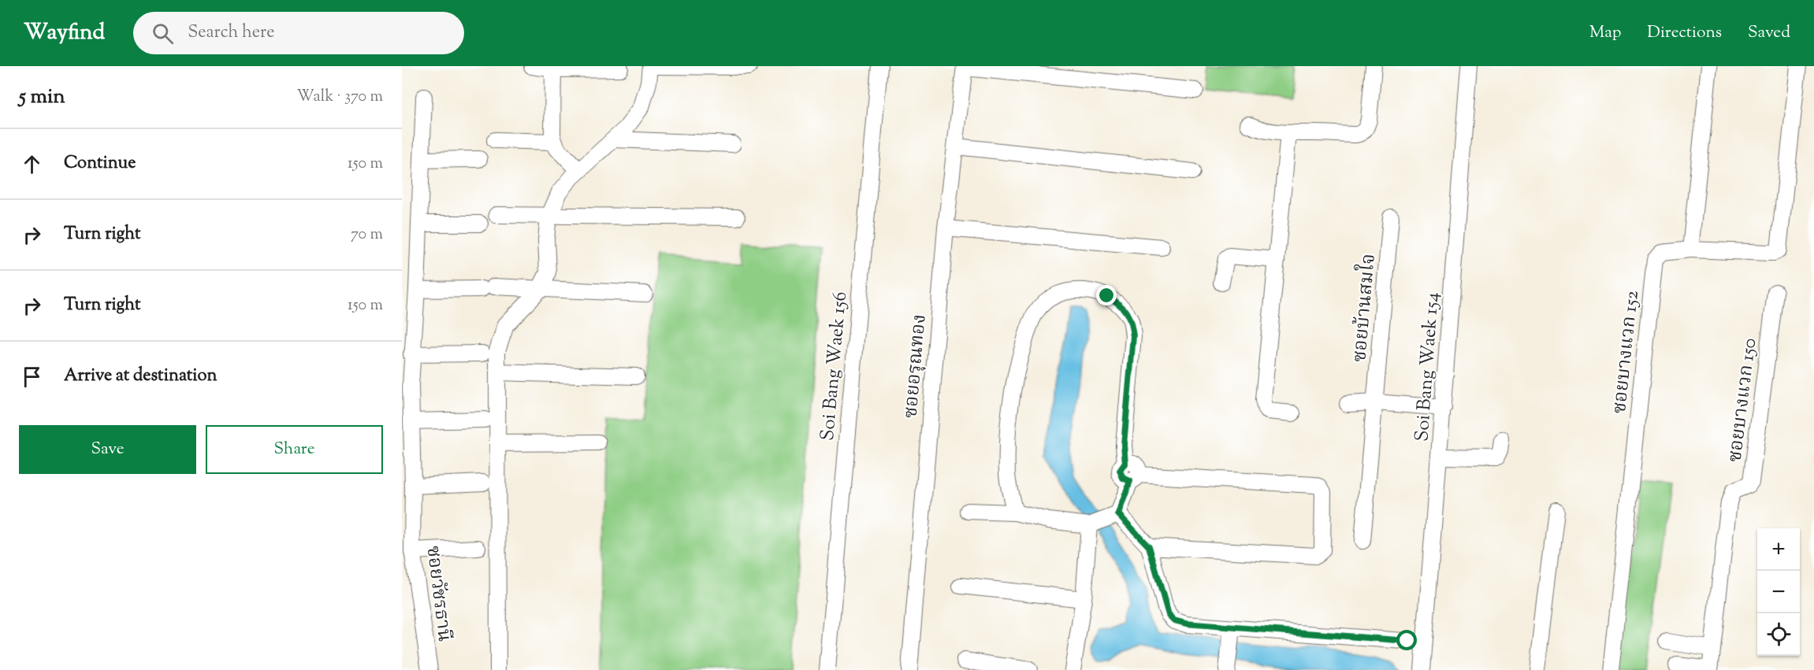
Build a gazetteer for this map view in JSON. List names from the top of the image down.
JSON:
{
  "streets": {
    "street": [
      "ซอยบ้านสมใจ",
      "ซอยบางแวก 152",
      "Soi Bang Waek 156",
      "ซอยอรุณทอง",
      "Soi Bang Waek 154",
      "ซอยบางแวก 150",
      "ซอยวัชรธานี"
    ]
  },
  "page": {
    "header": "Wayfind",
    "search": "Search here",
    "nav": ["Map", "Directions", "Saved"],
    "heading": ["5 min", "Walk · 370 m"],
    "list": [
      ["Continue", "150 m"],
      ["Turn right", "70 m"],
      ["Turn right", "150 m"],
      "Arrive at destination"
    ],
    "buttons": ["Save", "Share"],
    "map_buttons": ["+", "−"]
  }
}
